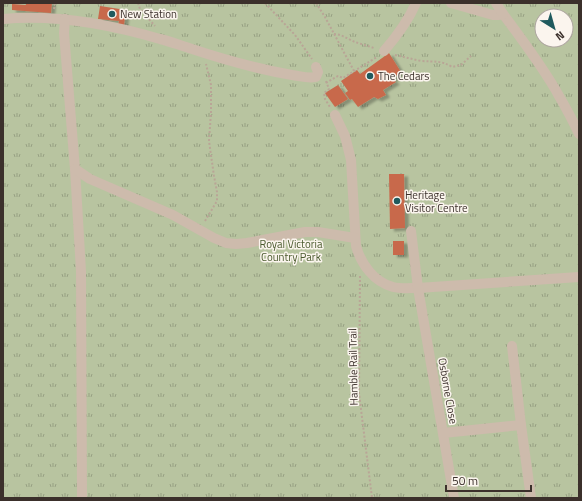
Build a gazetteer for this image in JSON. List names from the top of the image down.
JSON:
{
  "streets": {
    "lane": ["Osborne Close"],
    "path": ["Hamble Rail Trail"]
  },
  "parks": ["Royal Victoria Country Park"],
  "places": ["New Station", "The Cedars", "Heritage Visitor Centre"],
  "scale_bar": "50 m",
  "north": "bottom right"
}
